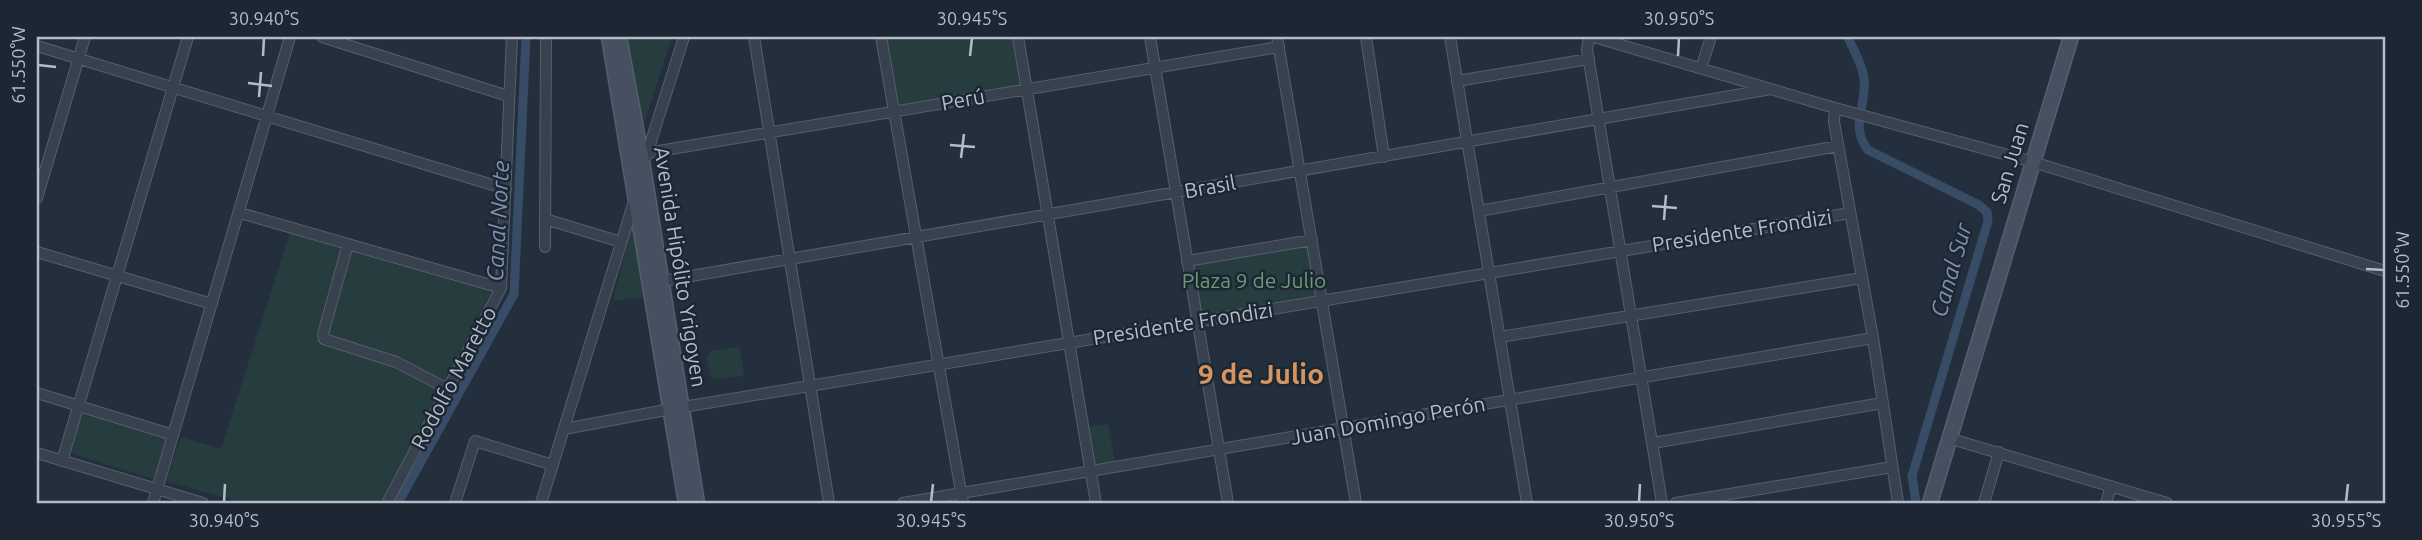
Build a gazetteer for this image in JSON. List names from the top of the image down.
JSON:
{
  "streets": {
    "street": [
      "Perú",
      "San Juan",
      "Brasil",
      "Presidente Frondizi",
      "Avenida Hipólito Yrigoyen",
      "Rodolfo Maretto",
      "Juan Domingo Perón"
    ]
  },
  "crossings": [
    ["Perú", "Avenida Hipólito Yrigoyen"],
    ["Brasil", "Avenida Hipólito Yrigoyen"],
    ["Presidente Frondizi", "Avenida Hipólito Yrigoyen"]
  ],
  "districts": ["9 de Julio"],
  "water": ["Canal Norte", "Canal Sur"],
  "parks": ["Plaza 9 de Julio"],
  "coordinates": [
    "30.940°S",
    "30.945°S",
    "30.950°S",
    "61.550°W",
    "30.955°S"
  ]
}
